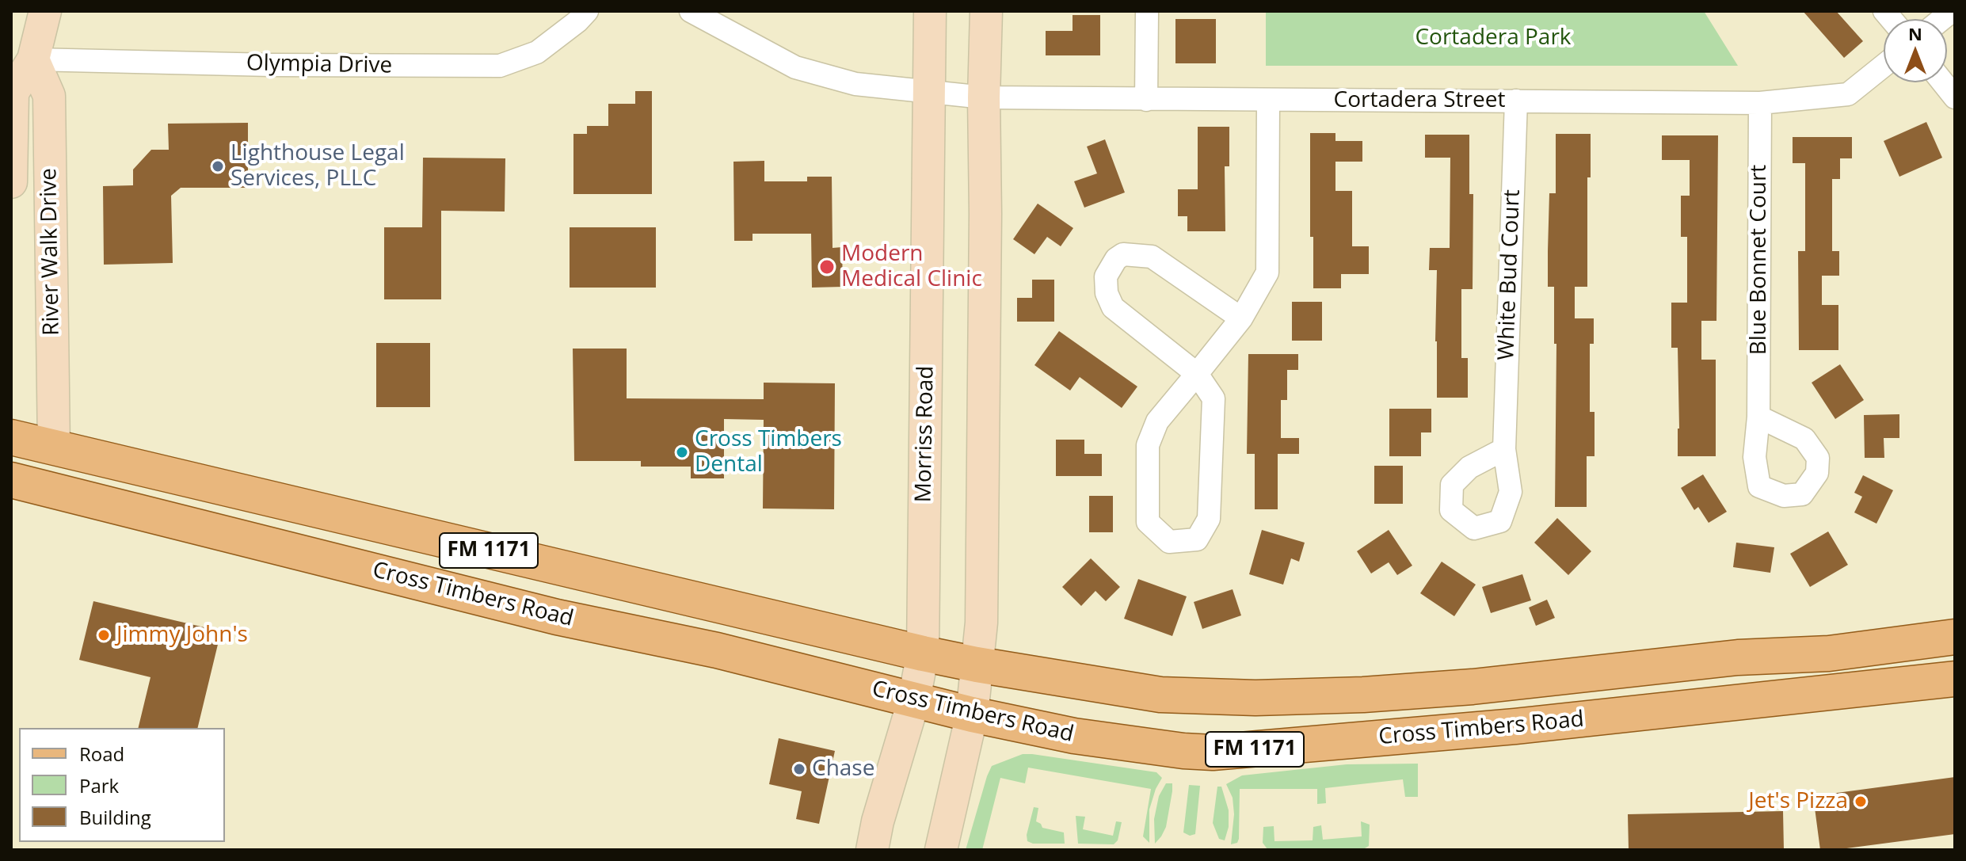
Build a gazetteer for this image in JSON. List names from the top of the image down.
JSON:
{
  "streets": {
    "main road": [
      "River Walk Drive",
      "Morriss Road",
      "FM 1171",
      "Cross Timbers Road"
    ],
    "street": [
      "Olympia Drive",
      "Cortadera Street",
      "Blue Bonnet Court",
      "White Bud Court"
    ]
  },
  "crossings": [
    ["Olympia Drive", "River Walk Drive"],
    ["Cortadera Street", "Blue Bonnet Court"],
    ["Cortadera Street", "White Bud Court"],
    ["Cortadera Street", "Morriss Road"],
    ["River Walk Drive", "Cross Timbers Road"],
    ["Morriss Road", "Cross Timbers Road"]
  ],
  "parks": ["Cortadera Park"],
  "places": [
    "Lighthouse Legal Services, PLLC",
    "Modern Medical Clinic",
    "Cross Timbers Dental",
    "Jimmy John's",
    "Chase",
    "Jet's Pizza"
  ],
  "legend": ["Road", "Park", "Building"],
  "north": "top"
}
